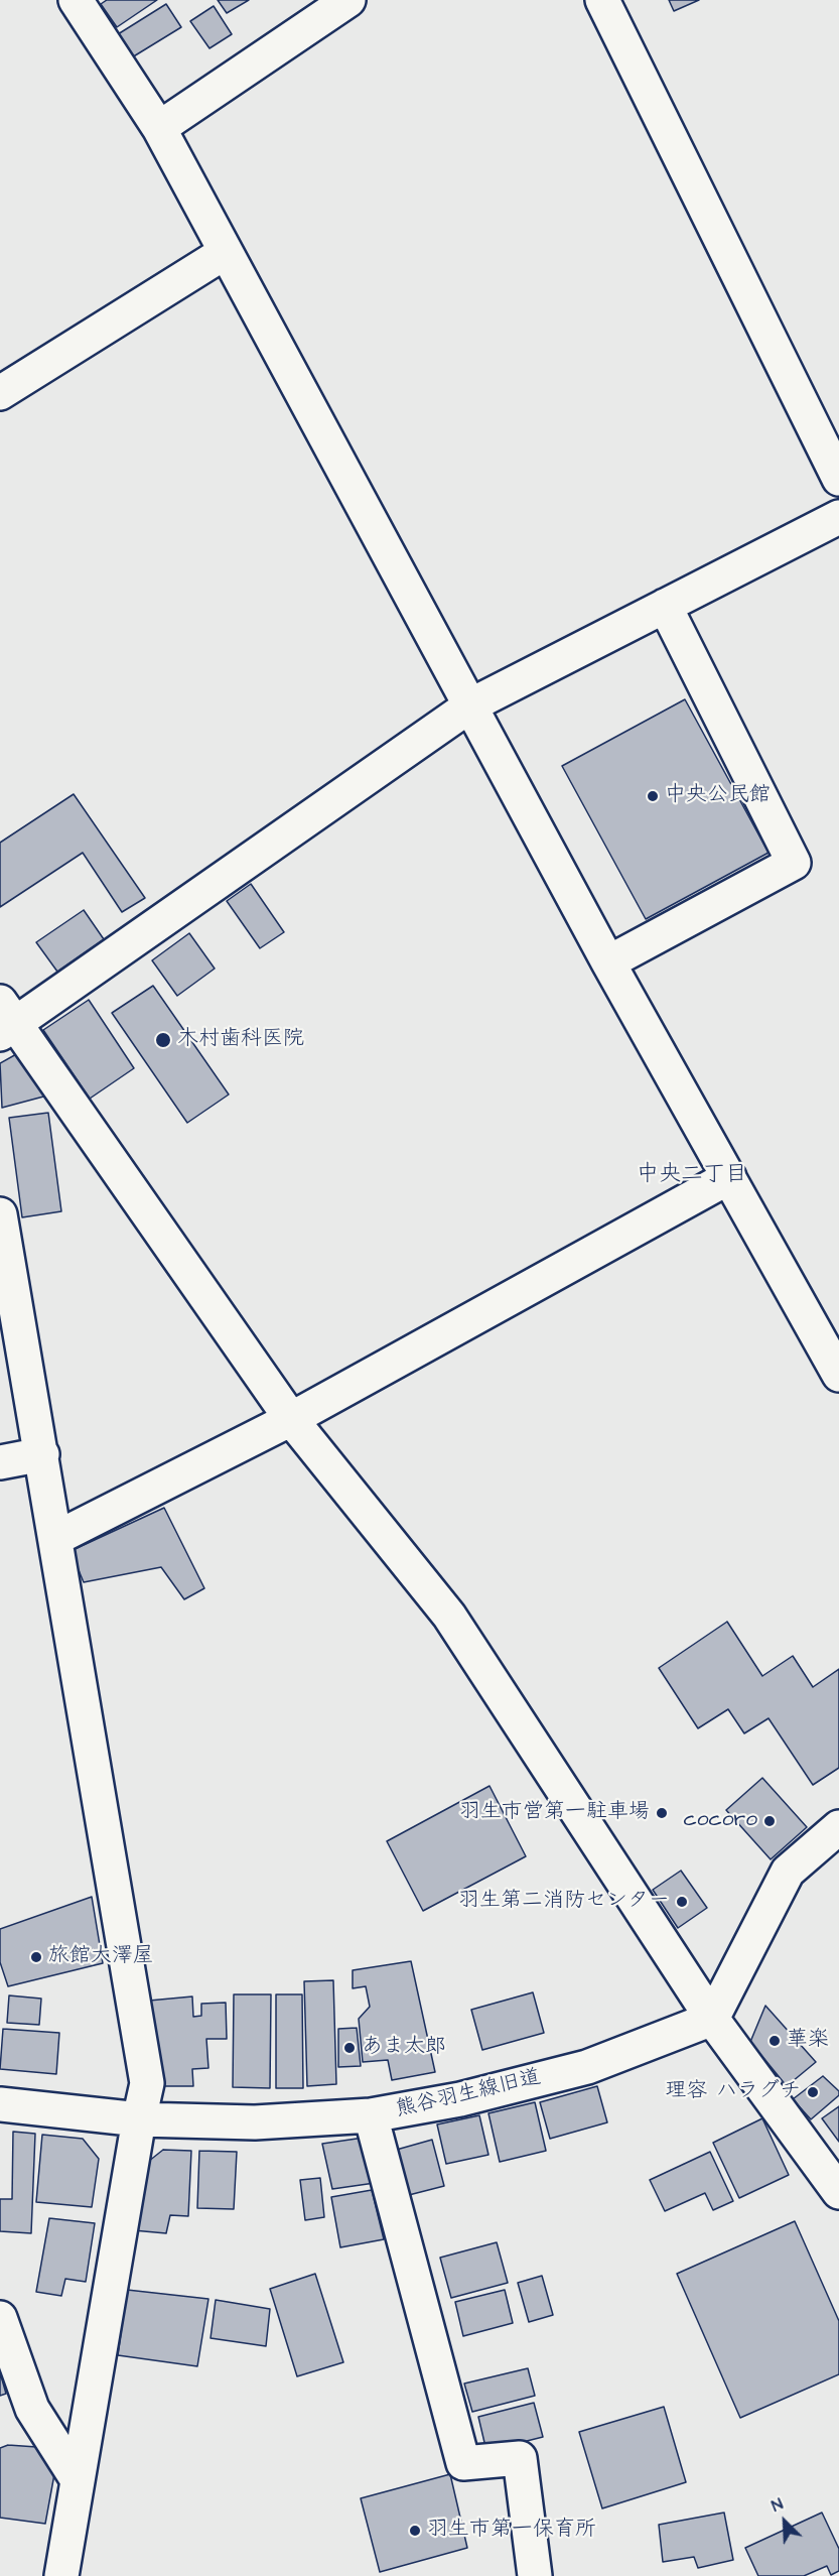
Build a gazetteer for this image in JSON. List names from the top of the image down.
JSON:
{
  "streets": {
    "street": ["熊谷羽生線旧道"]
  },
  "districts": ["中央二丁目"],
  "places": [
    "中央公民館",
    "木村歯科医院",
    "羽生市営第一駐車場",
    "cocoro",
    "羽生第二消防センター",
    "旅館大澤屋",
    "華楽",
    "あま太郎",
    "理容 ハラグチ",
    "羽生市第一保育所"
  ],
  "north": "top left"
}
